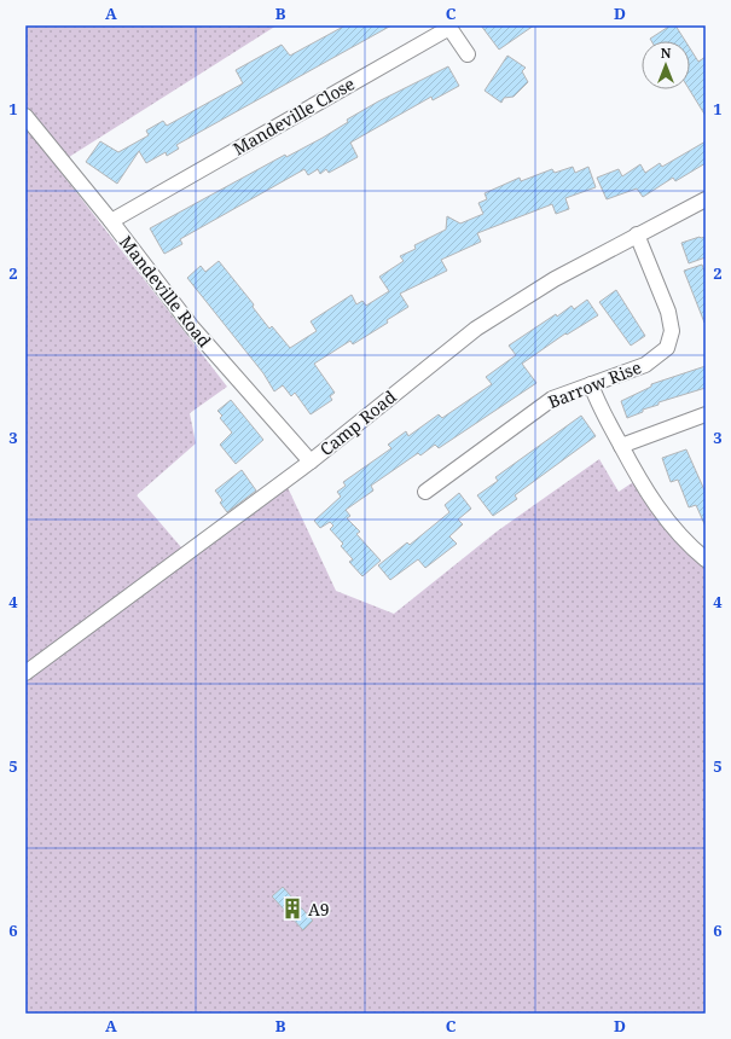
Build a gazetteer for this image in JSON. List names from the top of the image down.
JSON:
{
  "streets": {
    "street": [
      "Mandeville Close",
      "Mandeville Road",
      "Barrow Rise",
      "Camp Road"
    ]
  },
  "crossings": [
    ["Mandeville Close", "Mandeville Road"],
    ["Mandeville Road", "Camp Road"],
    ["Barrow Rise", "Camp Road"]
  ],
  "places": {
    "building": ["A9"]
  },
  "north": "top",
  "grid": {
    "columns": [
      "A",
      "B",
      "C",
      "D"
    ],
    "rows": [
      "1",
      "2",
      "3",
      "4",
      "5",
      "6"
    ]
  }
}
